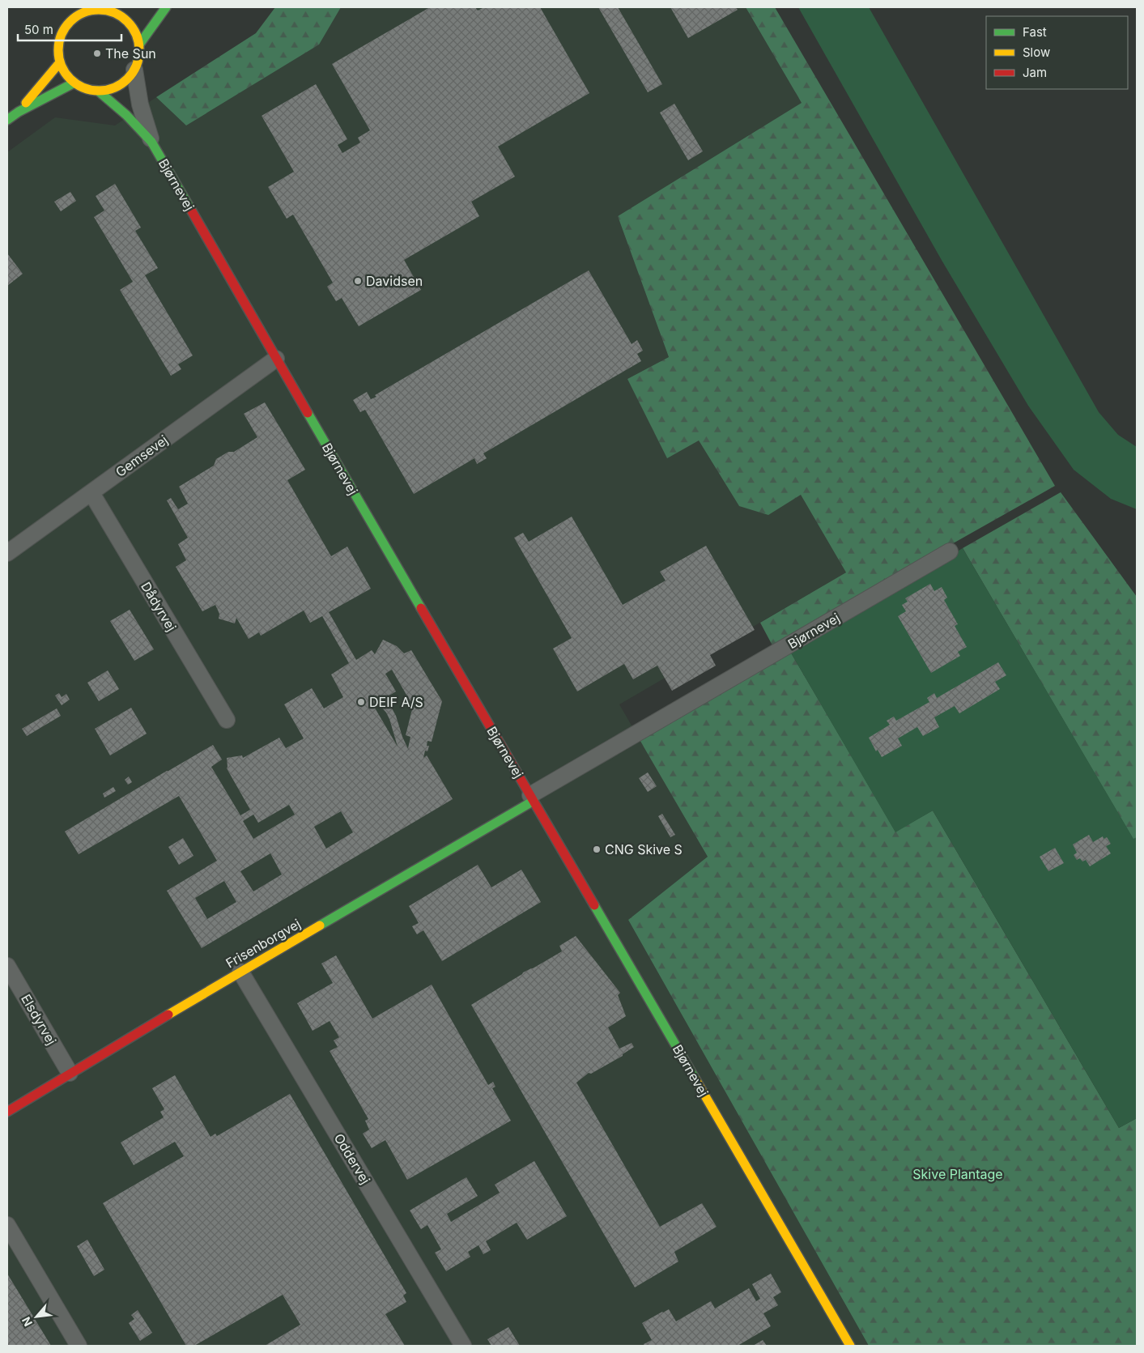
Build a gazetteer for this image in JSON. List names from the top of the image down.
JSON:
{
  "streets": {
    "street": [
      "Bjørnevej",
      "Gemsevej",
      "Dådyrvej",
      "Frisenborgvej",
      "Elsdyrvej",
      "Oddervej"
    ]
  },
  "crossings": [
    ["Bjørnevej", "Gemsevej"],
    ["Bjørnevej", "Frisenborgvej"],
    ["Gemsevej", "Dådyrvej"],
    ["Frisenborgvej", "Elsdyrvej"],
    ["Frisenborgvej", "Oddervej"]
  ],
  "parks": ["Skive Plantage"],
  "places": [
    "The Sun",
    "Davidsen",
    "DEIF A/S",
    "CNG Skive S"
  ],
  "legend": ["Fast", "Slow", "Jam"],
  "scale_bar": "50 m",
  "north": "bottom left"
}
